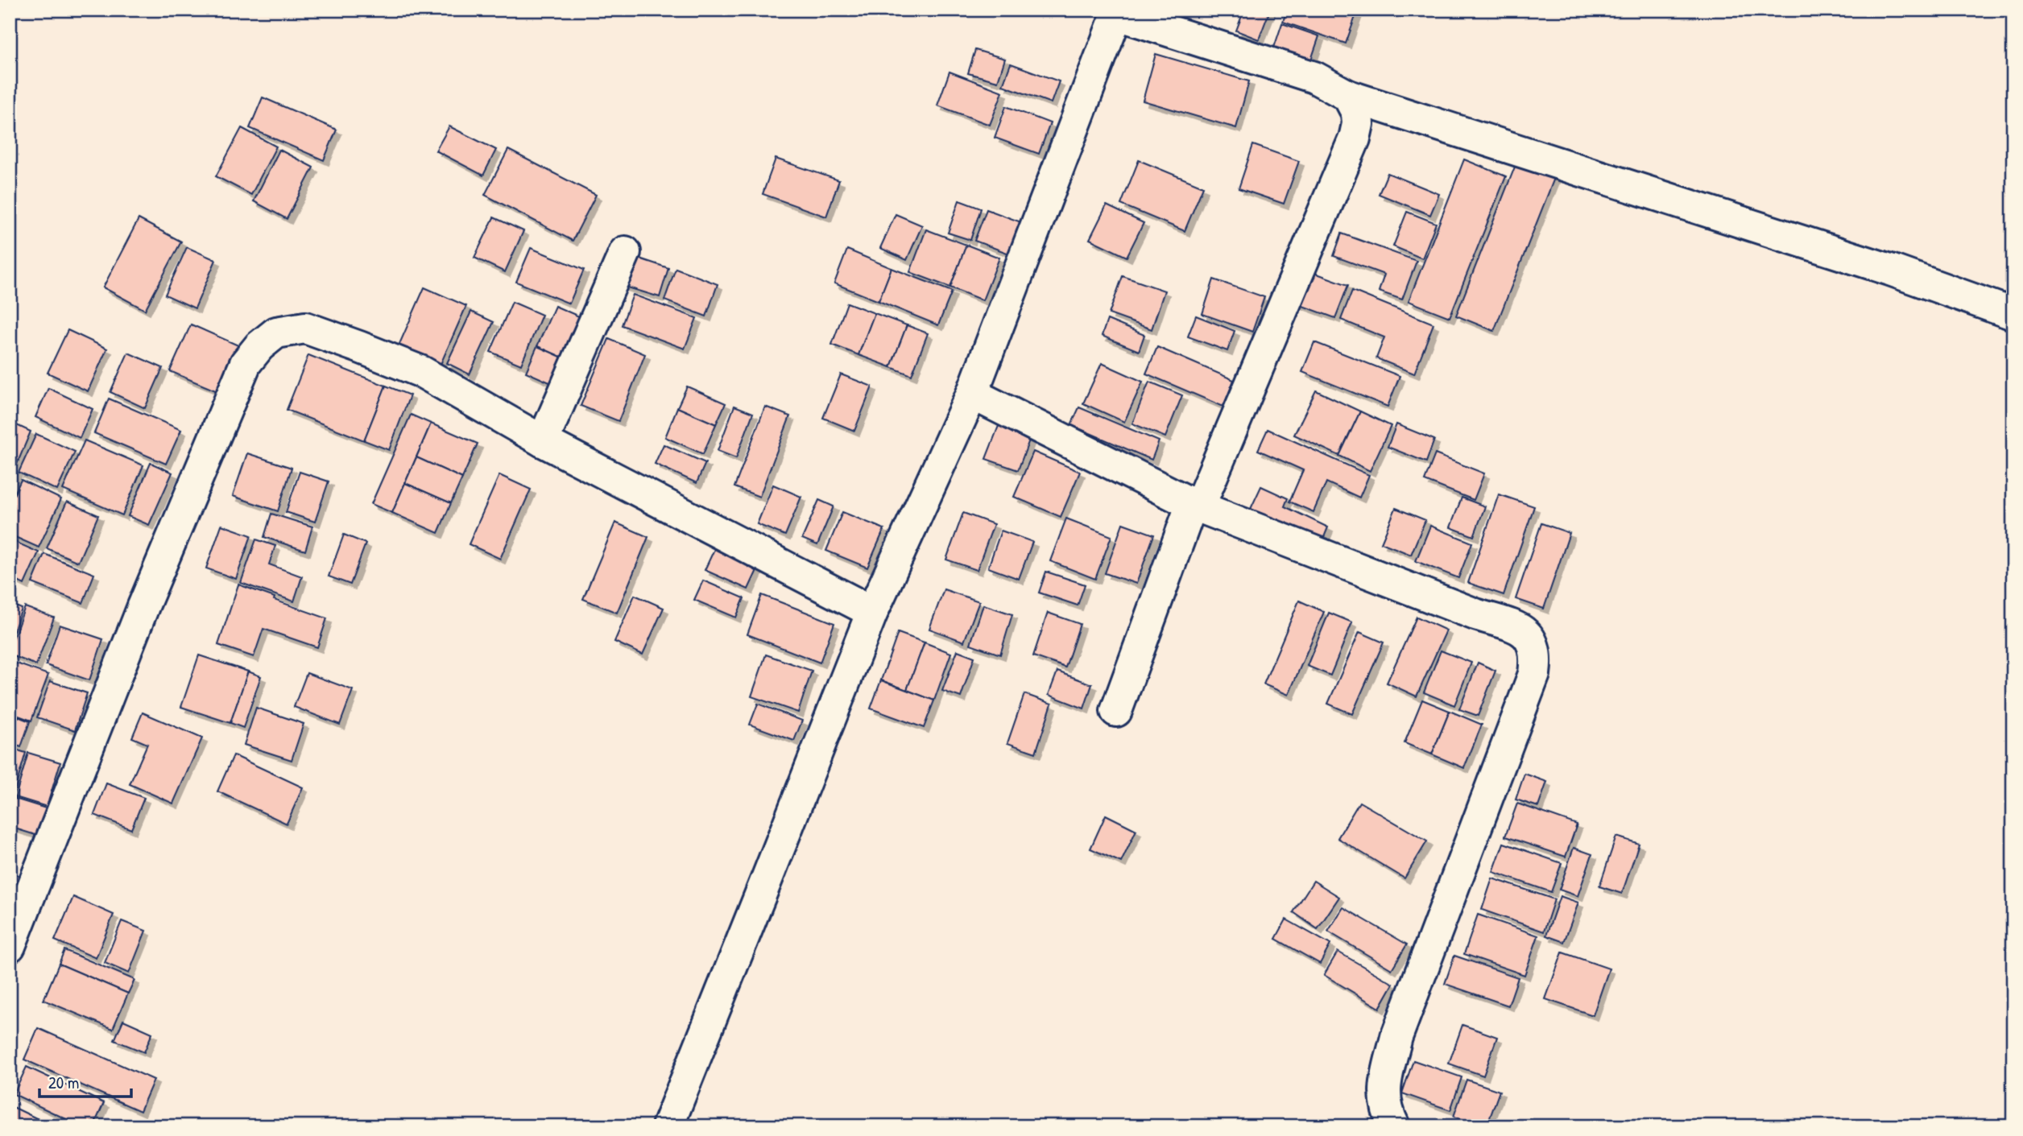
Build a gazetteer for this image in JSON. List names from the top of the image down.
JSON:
{
  "scale_bar": "20 m"
}
